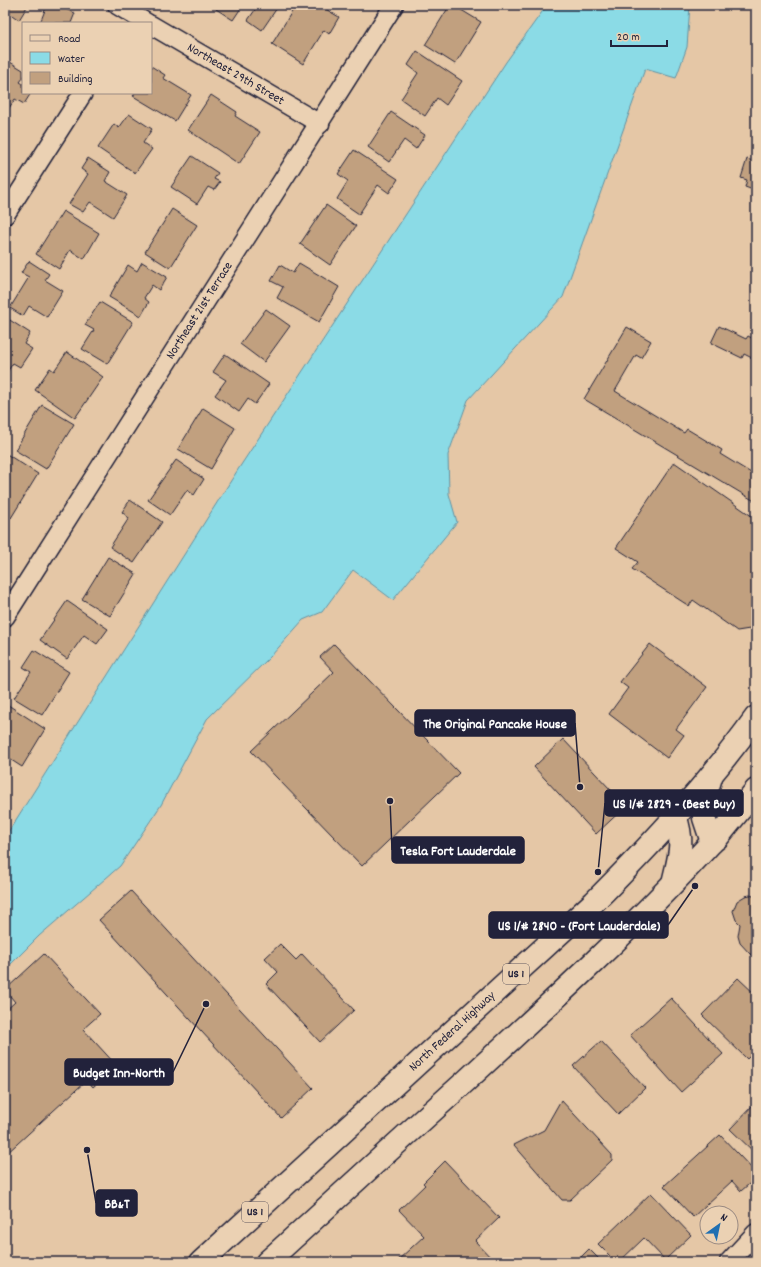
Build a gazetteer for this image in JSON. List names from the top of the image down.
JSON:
{
  "streets": {
    "main road": ["US 1", "North Federal Highway"],
    "street": ["Northeast 29th Street", "Northeast 21st Terrace"]
  },
  "crossings": [
    ["Northeast 29th Street", "Northeast 21st Terrace"]
  ],
  "places": [
    "The Original Pancake House",
    "Tesla Fort Lauderdale",
    "US 1/# 2829 - (Best Buy)",
    "US 1/# 2840 - (Fort Lauderdale)",
    "Budget Inn-North",
    "BB&T"
  ],
  "legend": ["Road", "Water", "Building"],
  "scale_bar": "20 m",
  "north": "top right"
}
